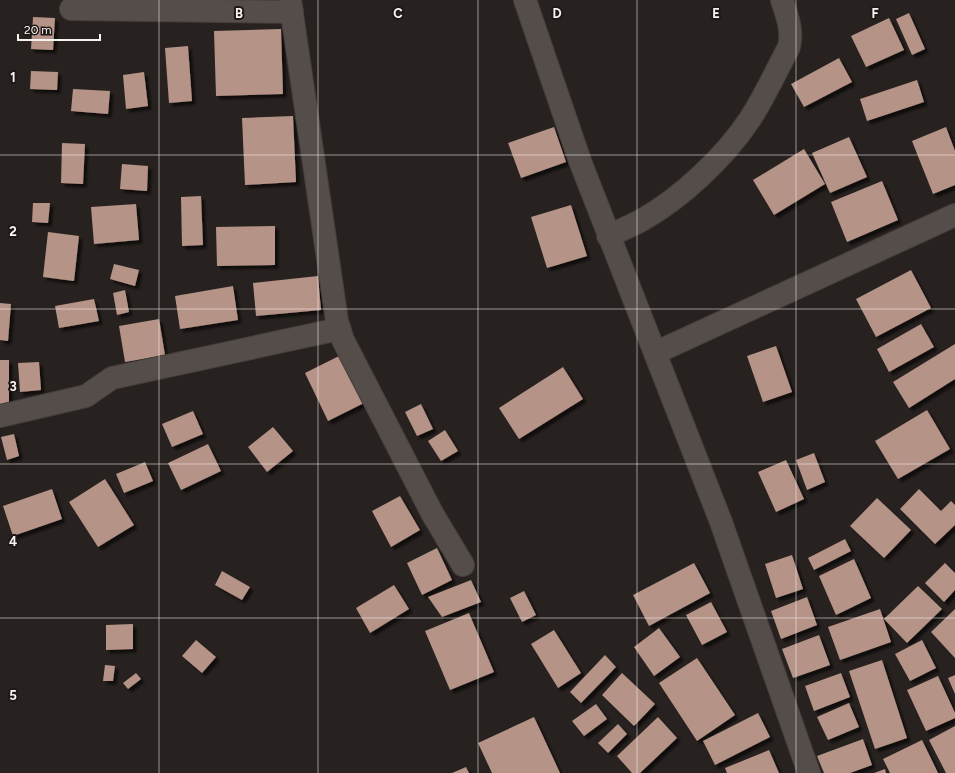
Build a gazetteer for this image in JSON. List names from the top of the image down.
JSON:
{
  "scale_bar": "20 m",
  "grid": {
    "columns": [
      "B",
      "C",
      "D",
      "E",
      "F"
    ],
    "rows": [
      "1",
      "2",
      "3",
      "4",
      "5"
    ]
  }
}
